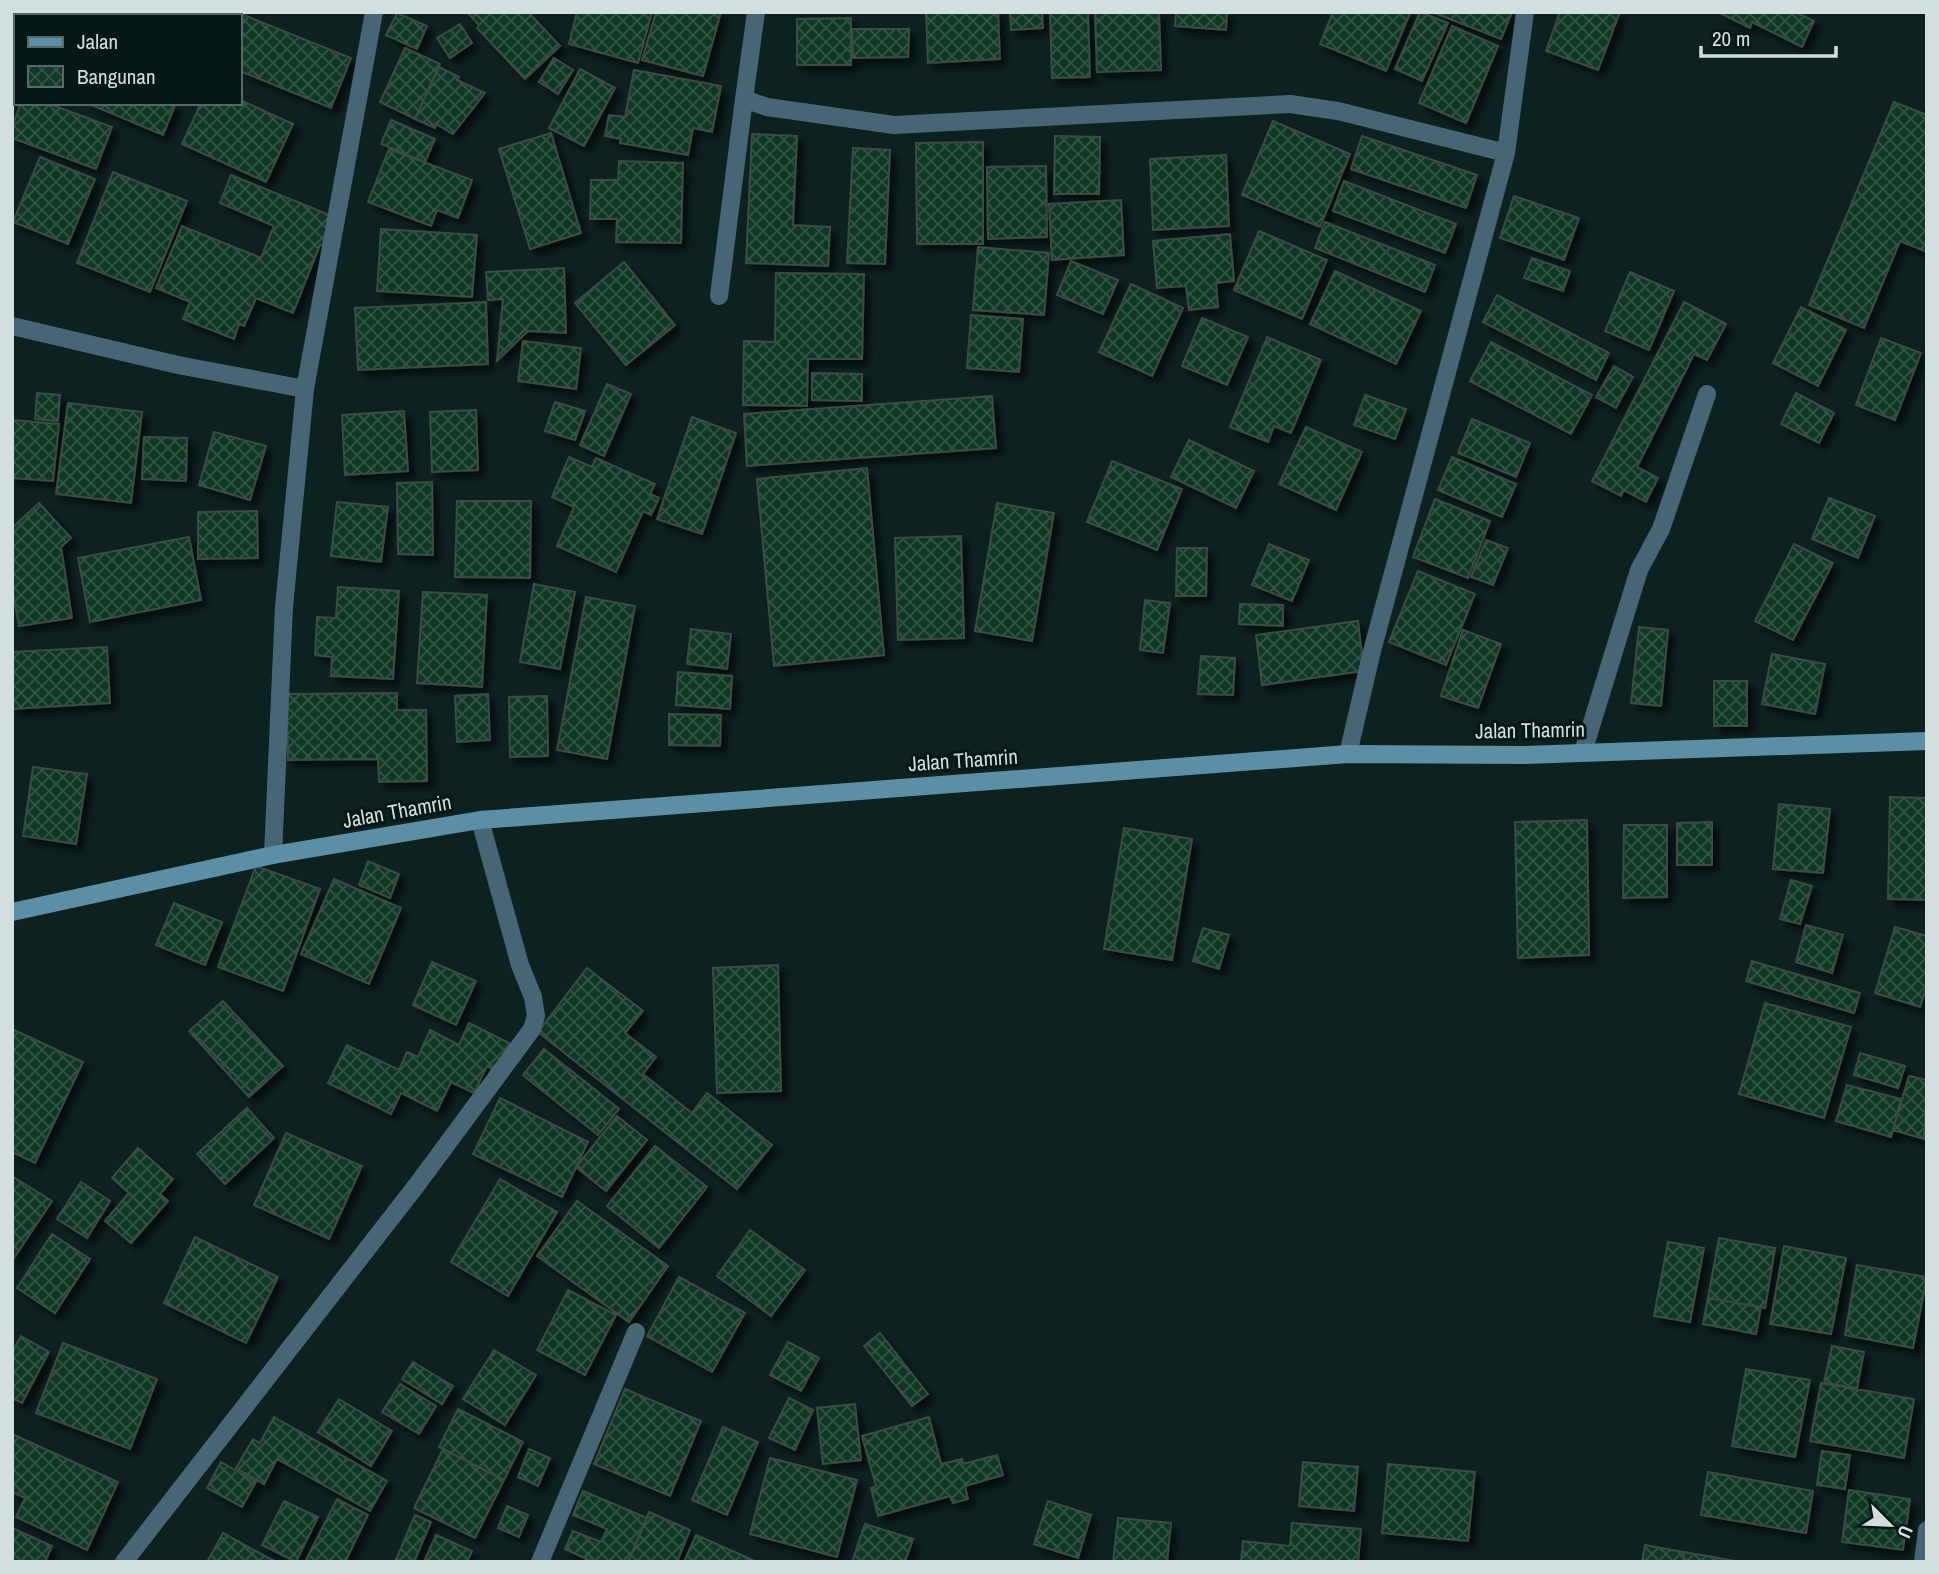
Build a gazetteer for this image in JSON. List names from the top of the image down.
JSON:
{
  "streets": {
    "main road": ["Jalan Thamrin"]
  },
  "legend": ["Jalan", "Bangunan"],
  "scale_bar": "20 m",
  "north": "bottom right"
}
